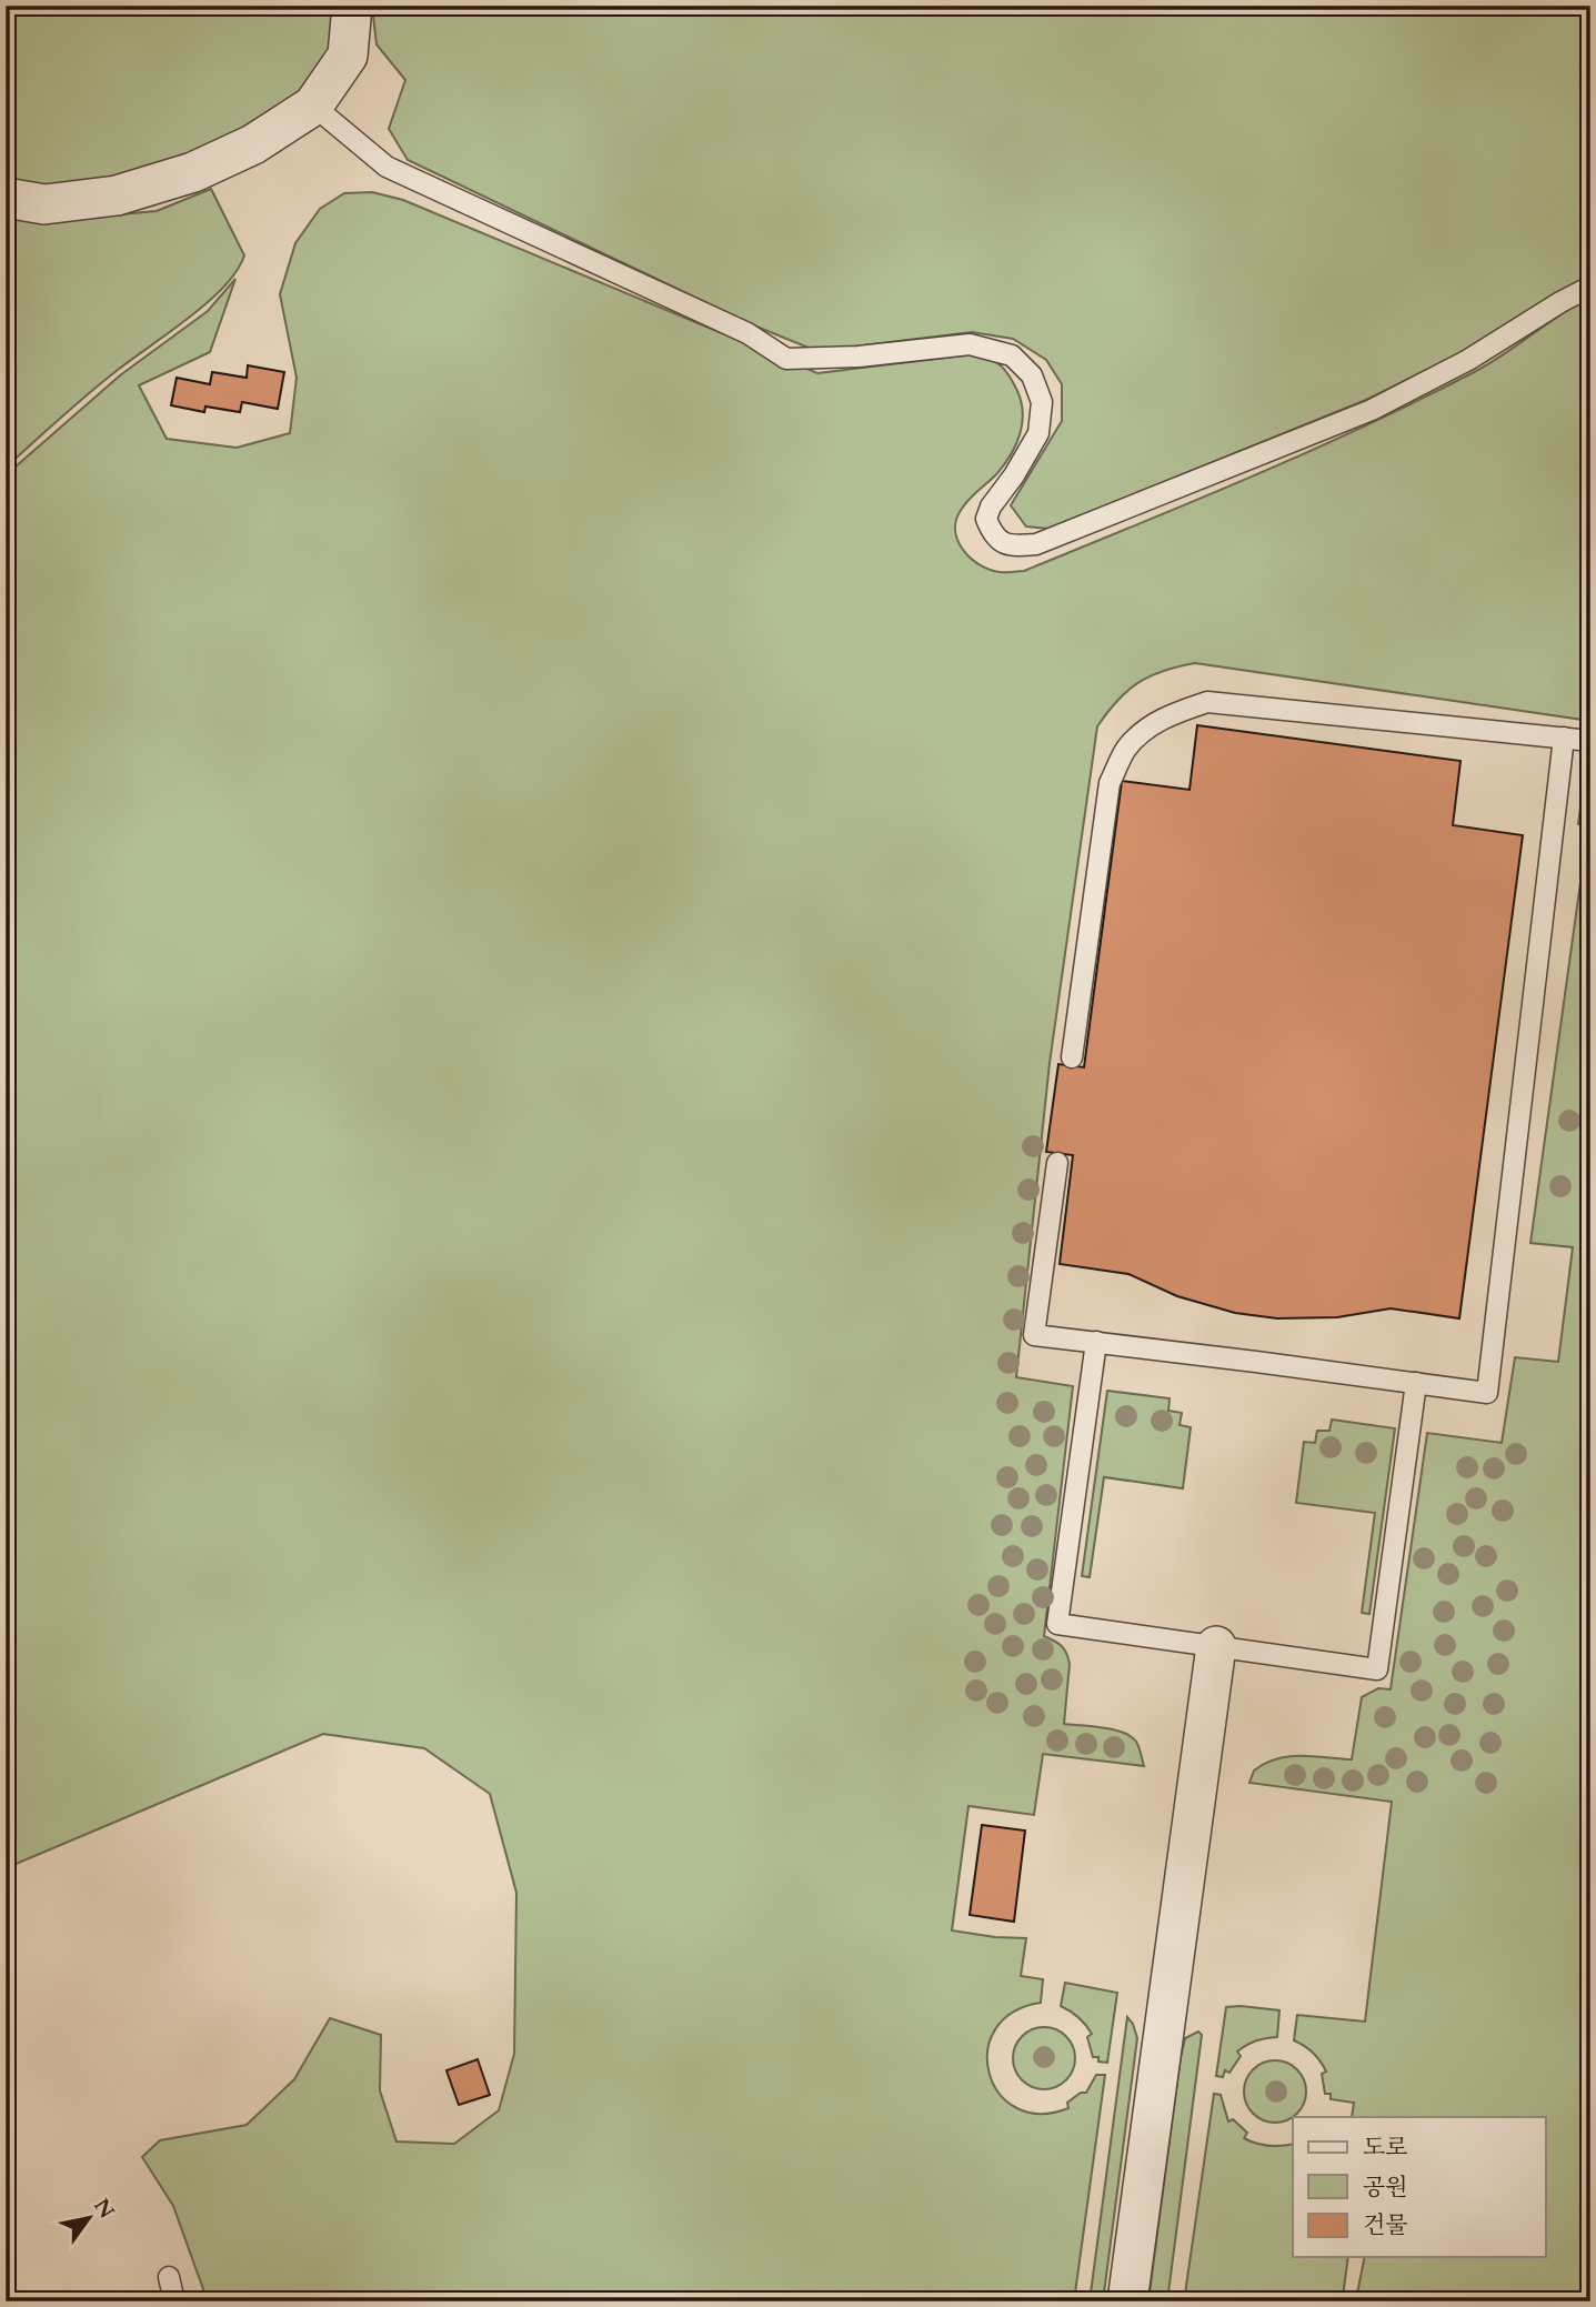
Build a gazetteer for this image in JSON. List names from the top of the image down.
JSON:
{
  "legend": ["도로", "공원", "건물"],
  "north": "top right"
}
